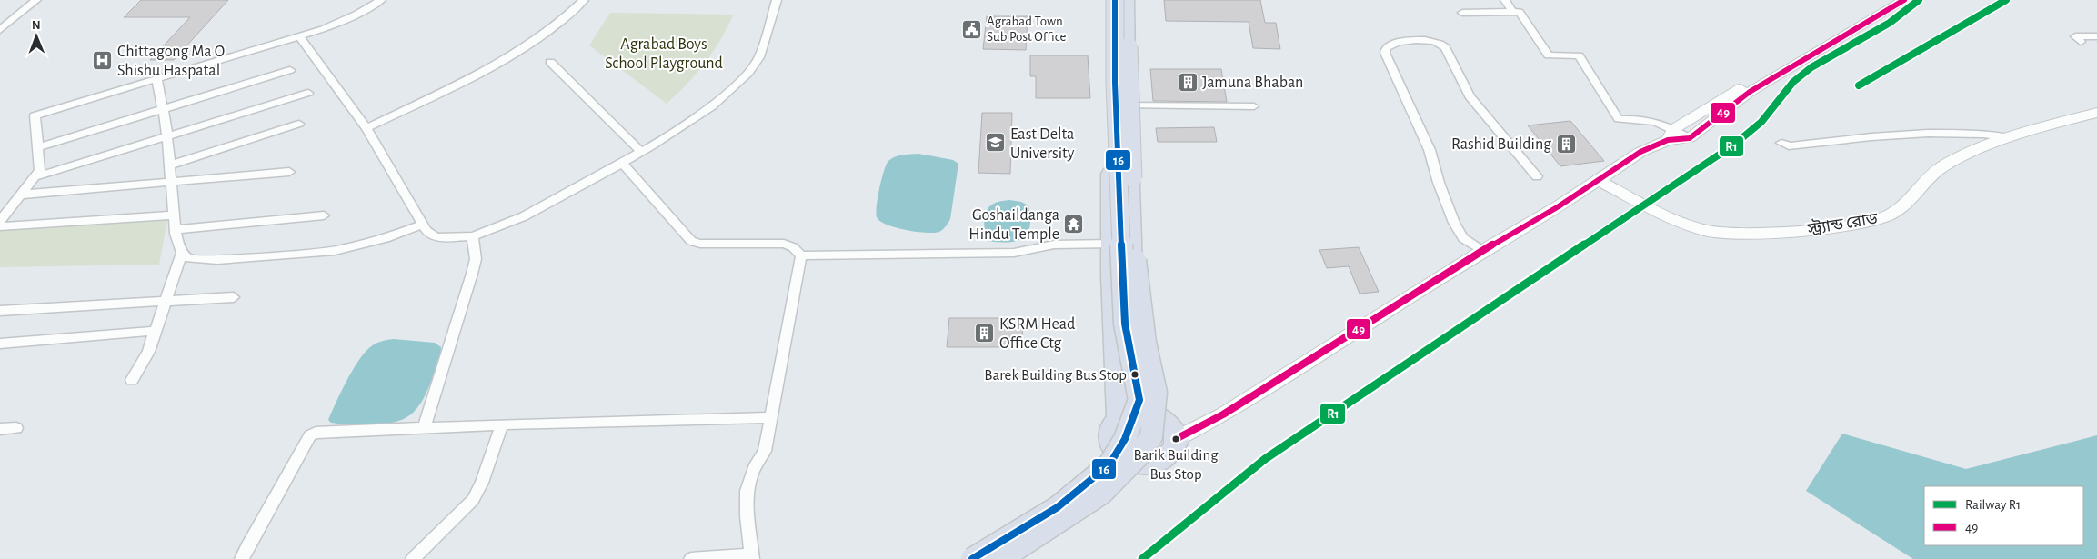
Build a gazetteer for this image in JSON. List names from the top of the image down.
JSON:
{
  "streets": {
    "main road": ["স্ট্র্যান্ড রোড"]
  },
  "parks": ["Agrabad Boys School Playground"],
  "places": {
    "public building": ["Agrabad Town Sub Post Office"],
    "hospital": ["Chittagong Ma O Shishu Haspatal"],
    "building": ["Jamuna Bhaban", "Rashid Building", "KSRM Head Office Ctg"],
    "school or university": ["East Delta University"],
    "temple": ["Goshaildanga Hindu Temple"],
    "other": ["Barek Building Bus Stop", "Barik Building Bus Stop"]
  },
  "lines": ["rail line R1", "transit line 49", "transit line 16"],
  "legend": ["Railway R1", "49"],
  "north": "top"
}
